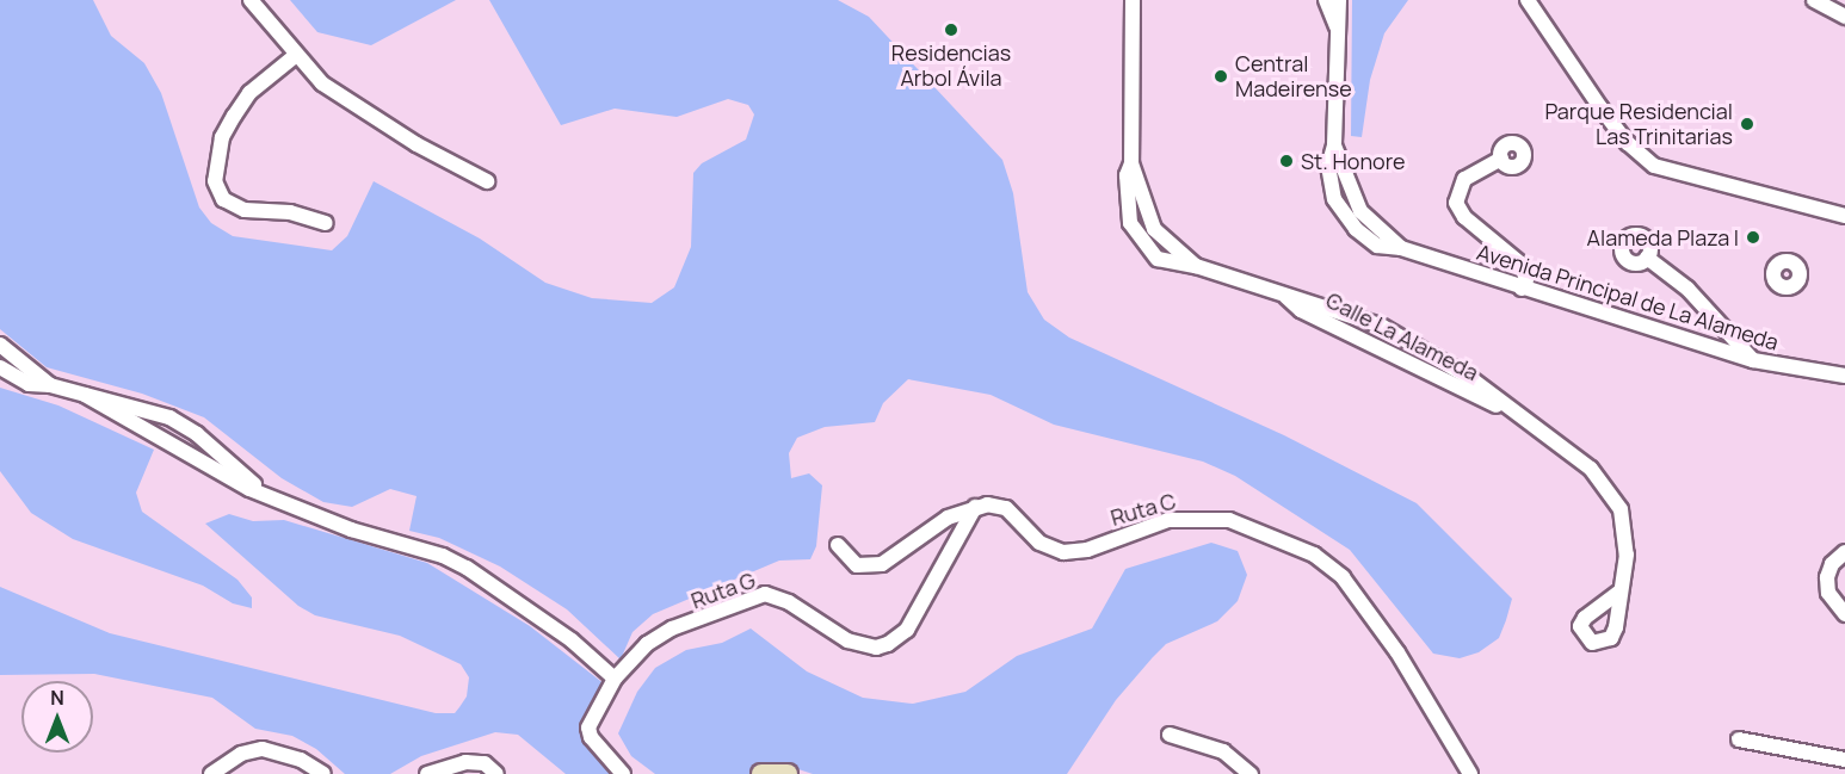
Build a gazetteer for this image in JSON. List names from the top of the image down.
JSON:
{
  "streets": {
    "street": [
      "Avenida Principal de La Alameda",
      "Calle La Alameda",
      "Ruta C",
      "Ruta G"
    ]
  },
  "crossings": [
    ["Ruta C", "Ruta G"]
  ],
  "places": [
    "Residencias Arbol Ávila",
    "Central Madeirense",
    "Parque Residencial Las Trinitarias",
    "St. Honore",
    "Alameda Plaza I"
  ],
  "north": "top"
}
